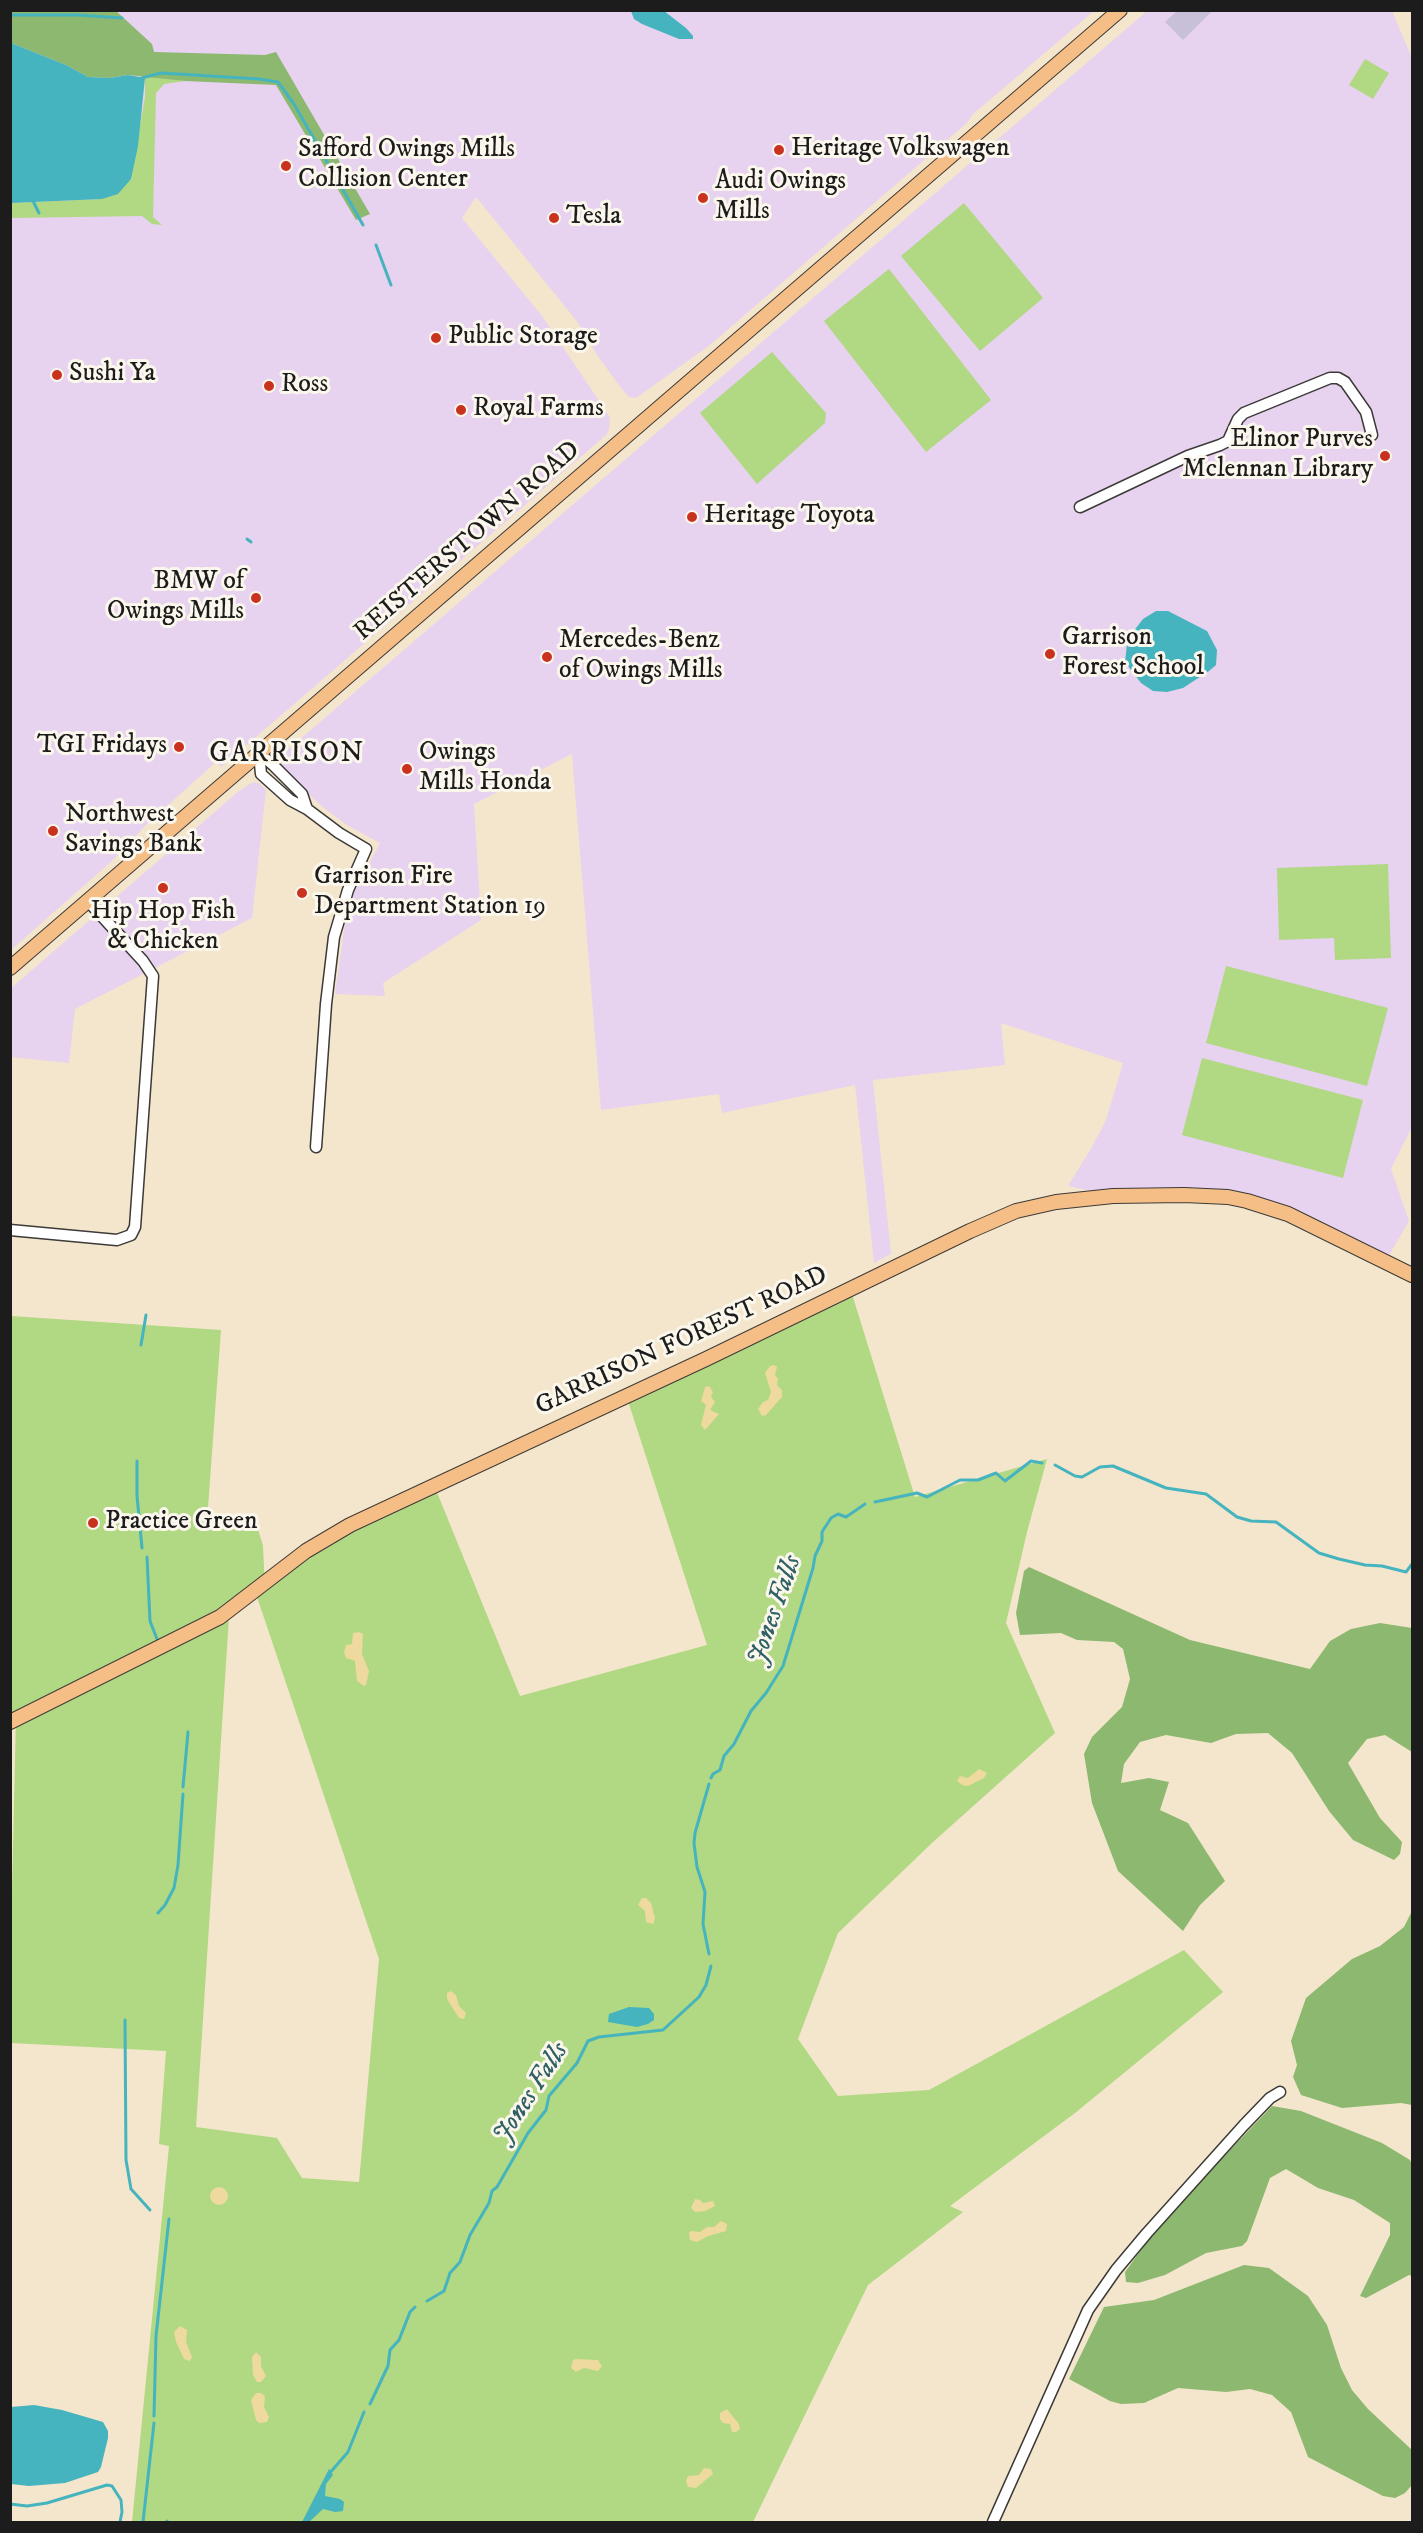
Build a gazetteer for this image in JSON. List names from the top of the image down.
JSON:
{
  "streets": {
    "main road": ["REISTERSTOWN ROAD", "GARRISON FOREST ROAD"]
  },
  "districts": ["GARRISON"],
  "water": ["Jones Falls"],
  "places": [
    "Heritage Volkswagen",
    "Safford Owings Mills Collision Center",
    "Audi Owings Mills",
    "Tesla",
    "Public Storage",
    "Sushi Ya",
    "Ross",
    "Royal Farms",
    "Elinor Purves Mclennan Library",
    "Heritage Toyota",
    "BMW of Owings Mills",
    "Garrison Forest School",
    "Mercedes-Benz of Owings Mills",
    "TGI Fridays",
    "Owings Mills Honda",
    "Northwest Savings Bank",
    "Hip Hop Fish & Chicken",
    "Garrison Fire Department Station 19",
    "Practice Green"
  ]
}
